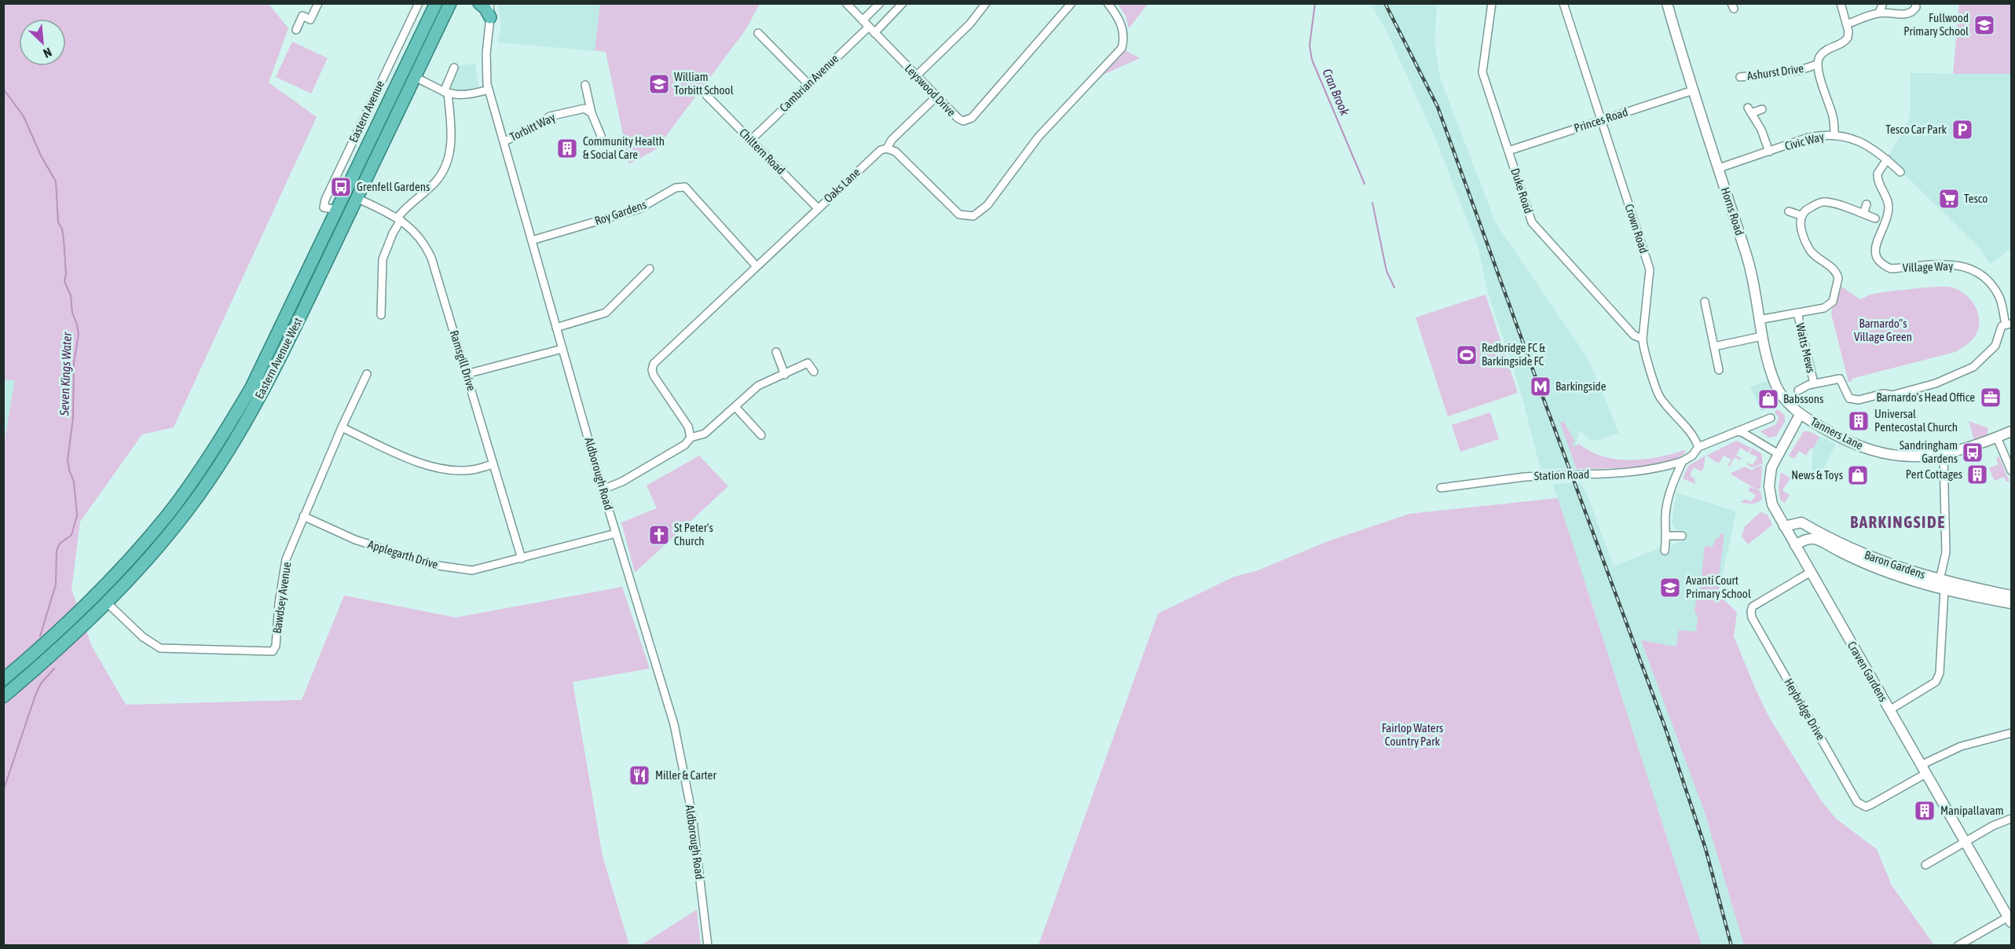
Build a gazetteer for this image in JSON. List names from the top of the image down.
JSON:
{
  "streets": {
    "highway": ["Eastern Avenue West"],
    "street": [
      "Ashurst Drive",
      "Cambrian Avenue",
      "Leyswood Drive",
      "Eastern Avenue",
      "Princes Road",
      "Torbitt Way",
      "Civic Way",
      "Chiltern Road",
      "Oaks Lane",
      "Duke Road",
      "Horns Road",
      "Roy Gardens",
      "Crown Road",
      "Village Way",
      "Watts Mews",
      "Ramsgill Drive",
      "Tanners Lane",
      "Aldborough Road",
      "Station Road",
      "Applegarth Drive",
      "Baron Gardens",
      "Bawdsey Avenue",
      "Craven Gardens",
      "Heybridge Drive"
    ]
  },
  "crossings": [
    ["Cambrian Avenue", "Leyswood Drive"],
    ["Cambrian Avenue", "Chiltern Road"],
    ["Leyswood Drive", "Oaks Lane"],
    ["Eastern Avenue", "Eastern Avenue West"],
    ["Princes Road", "Duke Road"],
    ["Princes Road", "Horns Road"],
    ["Princes Road", "Crown Road"],
    ["Torbitt Way", "Aldborough Road"],
    ["Civic Way", "Horns Road"],
    ["Civic Way", "Village Way"],
    ["Chiltern Road", "Oaks Lane"],
    ["Oaks Lane", "Roy Gardens"],
    ["Duke Road", "Crown Road"],
    ["Horns Road", "Tanners Lane"],
    ["Horns Road", "Craven Gardens"],
    ["Roy Gardens", "Aldborough Road"],
    ["Eastern Avenue West", "Ramsgill Drive"],
    ["Eastern Avenue West", "Bawdsey Avenue"],
    ["Ramsgill Drive", "Applegarth Drive"],
    ["Tanners Lane", "Craven Gardens"],
    ["Aldborough Road", "Applegarth Drive"],
    ["Applegarth Drive", "Bawdsey Avenue"],
    ["Baron Gardens", "Craven Gardens"],
    ["Craven Gardens", "Heybridge Drive"]
  ],
  "districts": ["BARKINGSIDE"],
  "water": ["Cran Brook", "Seven Kings Water"],
  "parks": ["Barnardo''s Village Green", "Fairlop Waters Country Park"],
  "places": {
    "school or university": ["Fullwood Primary School", "William Torbitt School", "Avanti Court Primary School"],
    "parking": ["Tesco Car Park"],
    "building": [
      "Community Health & Social Care",
      "Universal Pentecostal Church",
      "Pert Cottages",
      "Manipallavam"
    ],
    "bus stop": ["Grenfell Gardens", "Sandringham Gardens"],
    "supermarket": ["Tesco"],
    "sports": ["Redbridge FC & Barkingside FC"],
    "metro station": ["Barkingside"],
    "office": ["Barnardo’s Head Office"],
    "shop": ["Babssons", "News & Toys"],
    "church": ["St Peter's Church"],
    "restaurant": ["Miller & Carter"]
  },
  "north": "bottom right"
}
